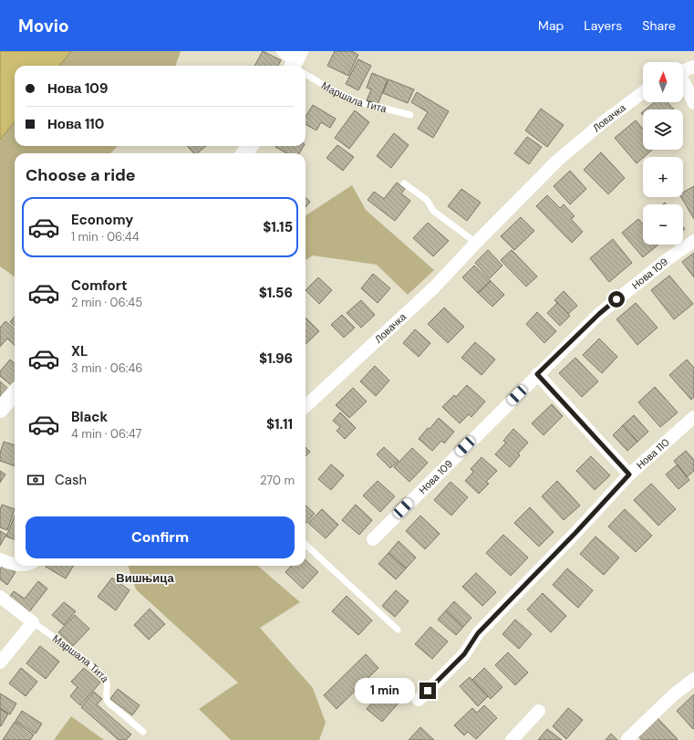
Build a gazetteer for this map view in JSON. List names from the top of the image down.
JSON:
{
  "streets": {
    "street": [
      "Маршала Тита",
      "Ловачка",
      "Нова 109",
      "Нова 110"
    ]
  },
  "districts": ["Вишњица"],
  "north": "top",
  "page": {
    "header": "Movio",
    "nav": ["Map", "Layers", "Share"],
    "map_buttons": ["+", "−"],
    "banner": ["Нова 109", "Нова 110"],
    "heading": "Choose a ride",
    "list": [
      {
        "name": "Economy",
        "note": "1 min · 06:44",
        "value": "$1.15"
      },
      {
        "name": "Comfort",
        "note": "2 min · 06:45",
        "value": "$1.56"
      },
      {
        "name": "XL",
        "note": "3 min · 06:46",
        "value": "$1.96"
      },
      {
        "name": "Black",
        "note": "4 min · 06:47",
        "value": "$1.11"
      }
    ],
    "pay": ["Cash", "270 m"],
    "buttons": "Confirm",
    "bubble": "1 min"
  }
}
